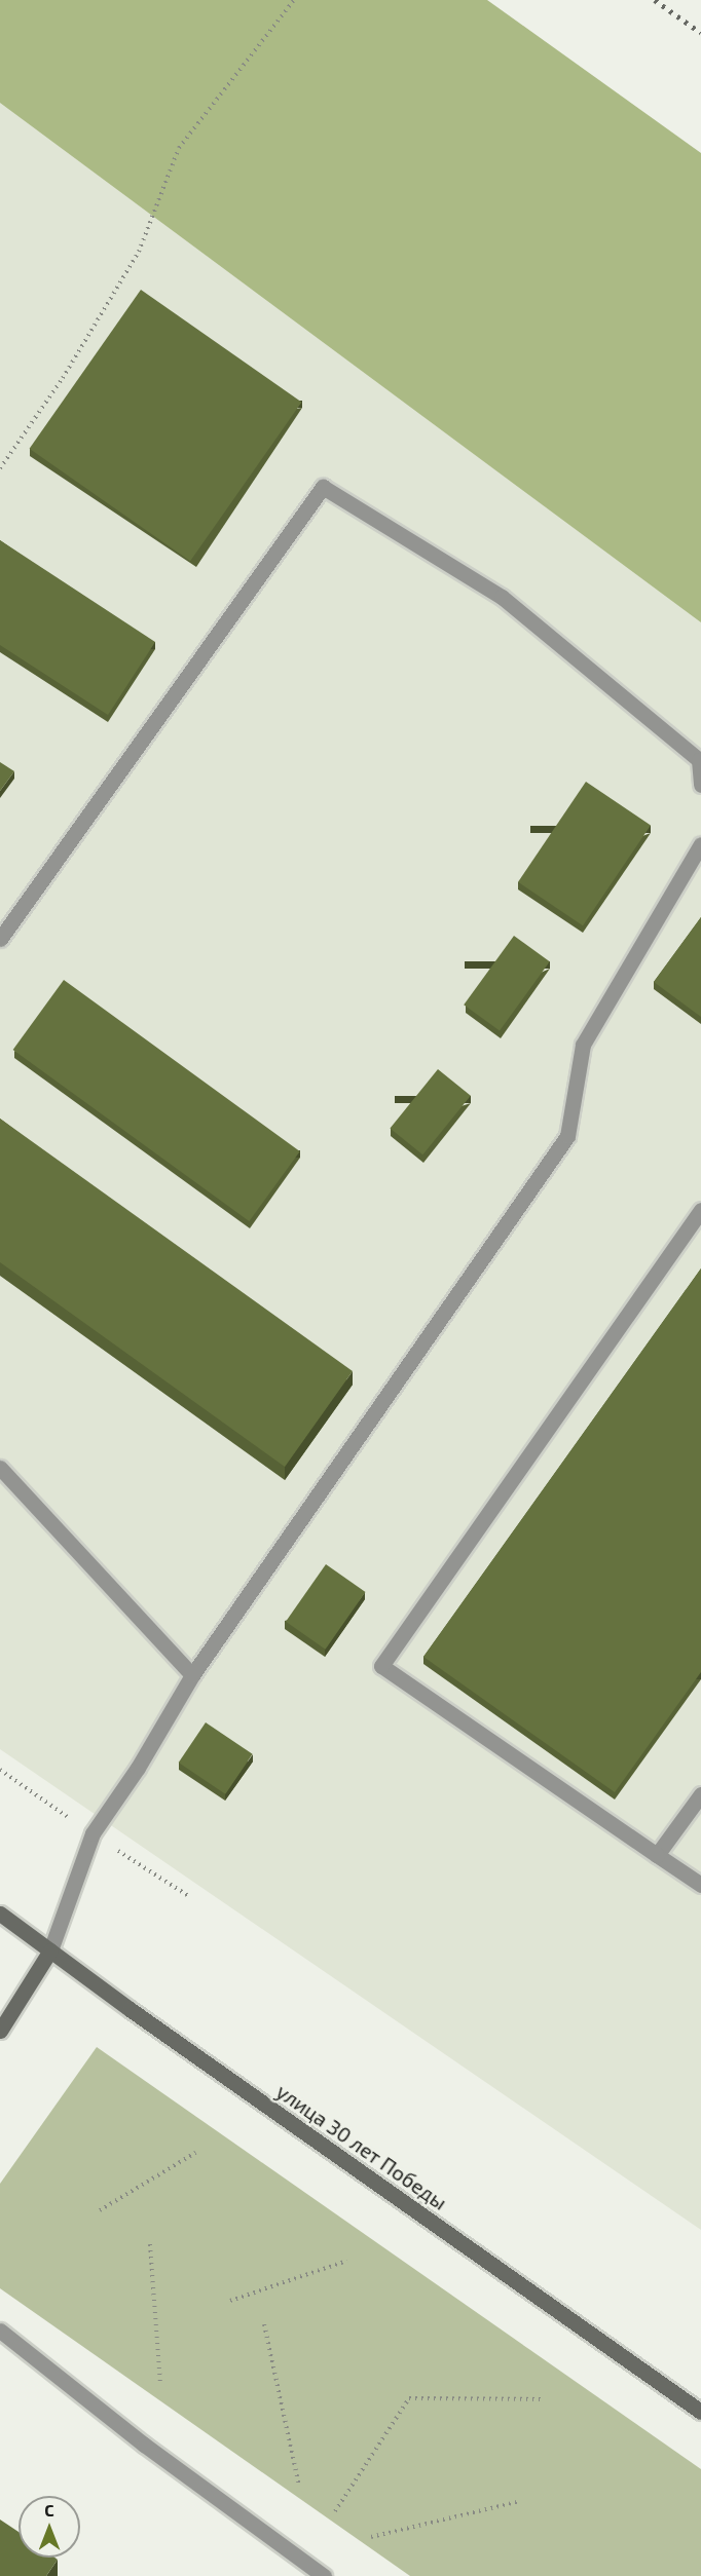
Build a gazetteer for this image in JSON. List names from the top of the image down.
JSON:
{
  "streets": {
    "street": ["улица 30 лет Победы"]
  },
  "north": "top"
}
